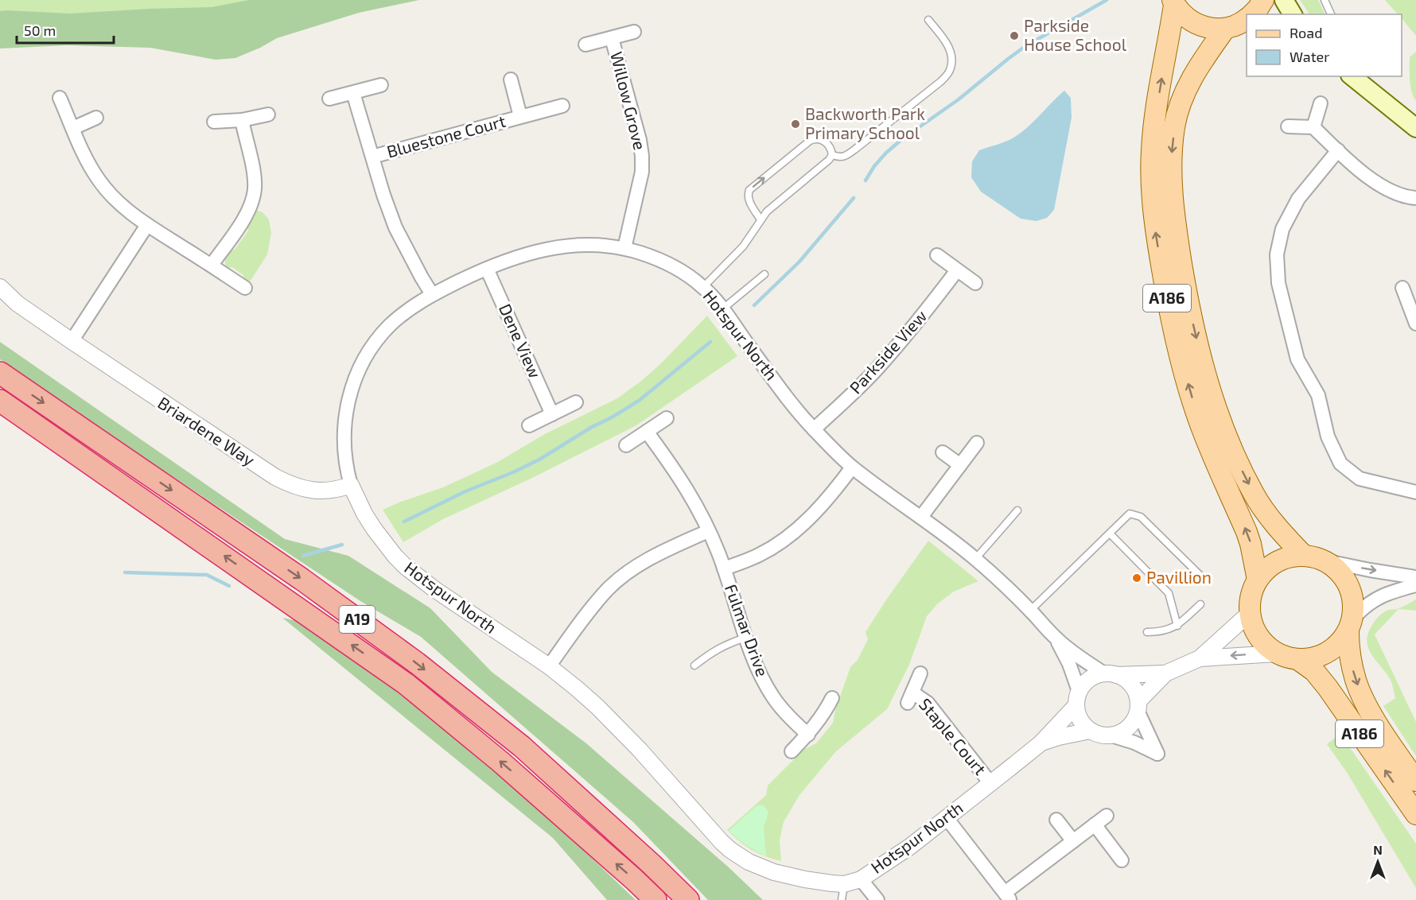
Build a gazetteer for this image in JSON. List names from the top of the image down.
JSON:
{
  "streets": {
    "highway": ["A19"],
    "main road": ["A186"],
    "street": [
      "Willow Grove",
      "Bluestone Court",
      "Hotspur North",
      "Dene View",
      "Parkside View",
      "Briardene Way",
      "Fulmar Drive",
      "Staple Court"
    ]
  },
  "crossings": [
    ["Willow Grove", "Hotspur North"],
    ["Bluestone Court", "Hotspur North"],
    ["Hotspur North", "Dene View"],
    ["Hotspur North", "Parkside View"],
    ["Hotspur North", "Briardene Way"],
    ["Hotspur North", "Fulmar Drive"],
    ["Hotspur North", "Staple Court"]
  ],
  "places": ["Parkside House School", "Backworth Park Primary School", "Pavillion"],
  "legend": ["Road", "Water"],
  "scale_bar": "50 m",
  "north": "top"
}
